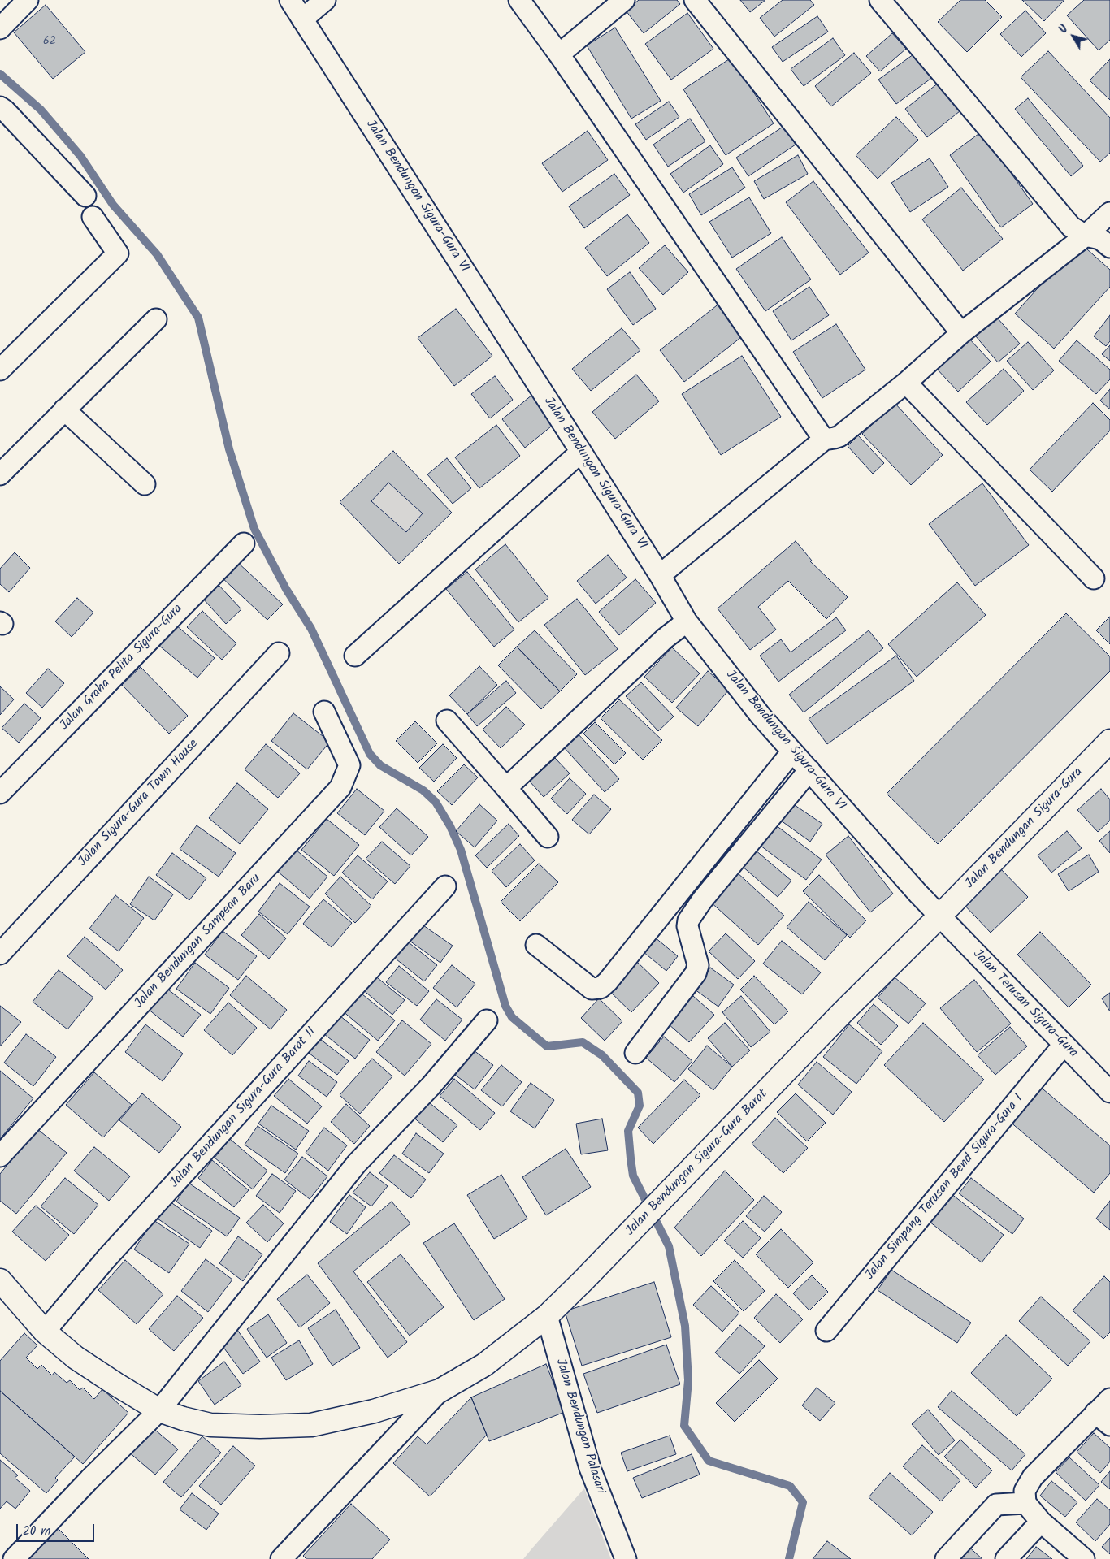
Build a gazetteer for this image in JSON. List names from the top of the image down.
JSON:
{
  "streets": {
    "main road": ["Jalan Bendungan Sigura-Gura", "Jalan Bendungan Sigura-Gura Barat"],
    "street": [
      "Jalan Bendungan Sigura-Gura VI",
      "Jalan Graha Pelita Sigura-Gura",
      "Jalan Sigura-Gura Town House",
      "Jalan Bendungan Sampean Baru",
      "Jalan Terusan Sigura-Gura",
      "Jalan Bendungan Sigura-Gura Barat II",
      "Jalan Simpang Terusan Bend Sigura-Gura I",
      "Jalan Bendungan Palasari"
    ]
  },
  "crossings": [
    ["Jalan Bendungan Sigura-Gura VI", "Jalan Bendungan Sigura-Gura"],
    ["Jalan Bendungan Sigura-Gura VI", "Jalan Terusan Sigura-Gura"],
    ["Jalan Bendungan Sigura-Gura VI", "Jalan Bendungan Sigura-Gura Barat"],
    ["Jalan Bendungan Sigura-Gura", "Jalan Terusan Sigura-Gura"],
    ["Jalan Bendungan Sigura-Gura", "Jalan Bendungan Sigura-Gura Barat"],
    ["Jalan Terusan Sigura-Gura", "Jalan Bendungan Sigura-Gura Barat"],
    ["Jalan Terusan Sigura-Gura", "Jalan Simpang Terusan Bend Sigura-Gura I"],
    ["Jalan Bendungan Sigura-Gura Barat II", "Jalan Bendungan Sigura-Gura Barat"],
    ["Jalan Bendungan Sigura-Gura Barat", "Jalan Bendungan Palasari"]
  ],
  "house_numbers": ["62"],
  "scale_bar": "20 m",
  "north": "top left"
}
